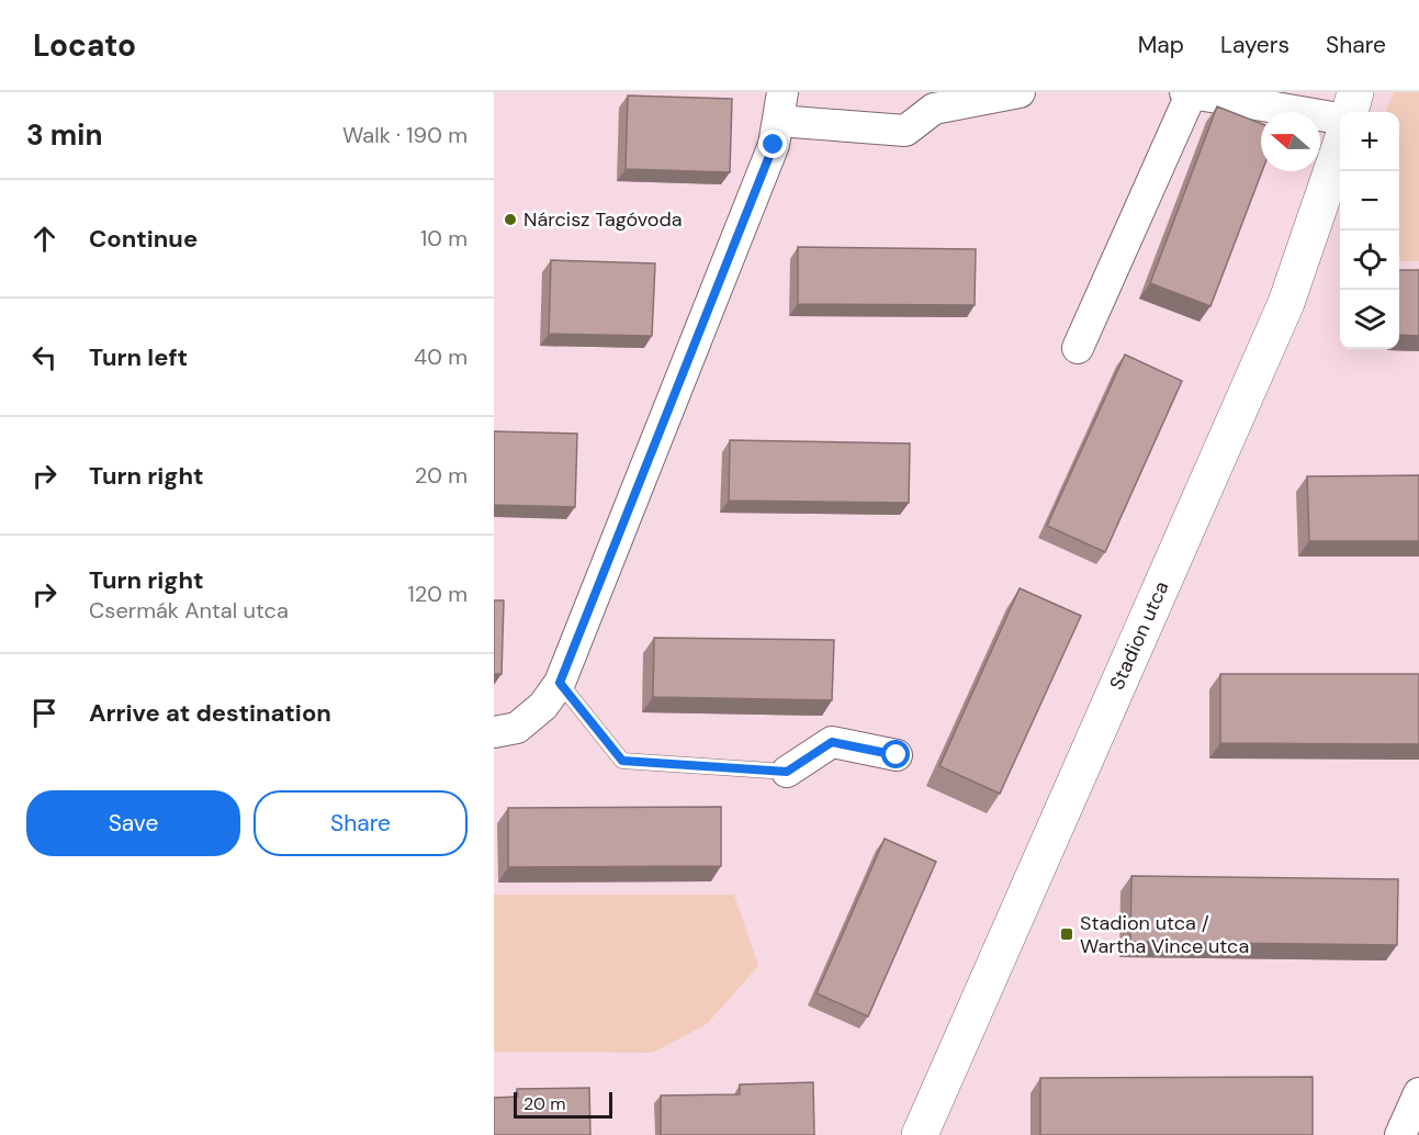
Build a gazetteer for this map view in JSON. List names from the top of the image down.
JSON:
{
  "streets": {
    "street": ["Stadion utca"]
  },
  "places": {
    "other": ["Nárcisz Tagóvoda"],
    "transit": ["Stadion utca / Wartha Vince utca"]
  },
  "scale_bar": "20 m",
  "north": "left",
  "page": {
    "header": "Locato",
    "nav": ["Map", "Layers", "Share"],
    "heading": ["3 min", "Walk · 190 m"],
    "map_buttons": ["+", "−"],
    "list": [
      ["Continue", "10 m"],
      ["Turn left", "40 m"],
      ["Turn right", "20 m"],
      ["Turn right", "Csermák Antal utca", "120 m"],
      "Arrive at destination"
    ],
    "buttons": ["Save", "Share"],
    "scale": "20 m"
  }
}
